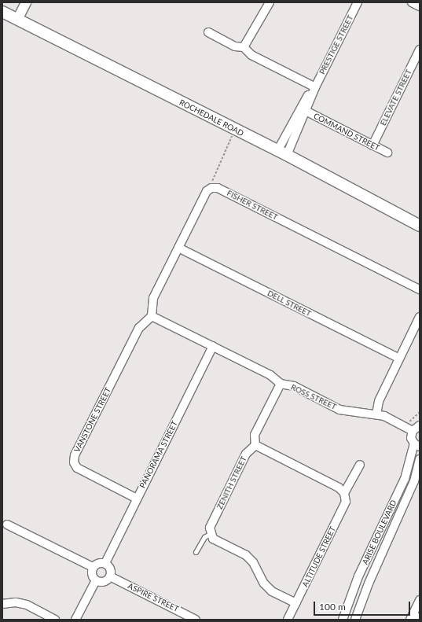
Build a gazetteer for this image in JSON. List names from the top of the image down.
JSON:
{
  "streets": {
    "main road": ["ROCHEDALE ROAD"],
    "street": [
      "PRESTIGE STREET",
      "ELEVATE STREET",
      "COMMAND STREET",
      "FISHER STREET",
      "DELL STREET",
      "ROSS STREET",
      "VANSTONE STREET",
      "PANORAMA STREET",
      "ZENITH STREET",
      "ARISE BOULEVARD",
      "ALTITUDE STREET",
      "ASPIRE STREET"
    ]
  },
  "crossings": [
    ["PRESTIGE STREET", "ROCHEDALE ROAD"],
    ["PRESTIGE STREET", "COMMAND STREET"],
    ["ELEVATE STREET", "COMMAND STREET"],
    ["ROSS STREET", "VANSTONE STREET"],
    ["ROSS STREET", "PANORAMA STREET"],
    ["VANSTONE STREET", "PANORAMA STREET"],
    ["PANORAMA STREET", "ASPIRE STREET"]
  ],
  "scale_bar": "100 m"
}
